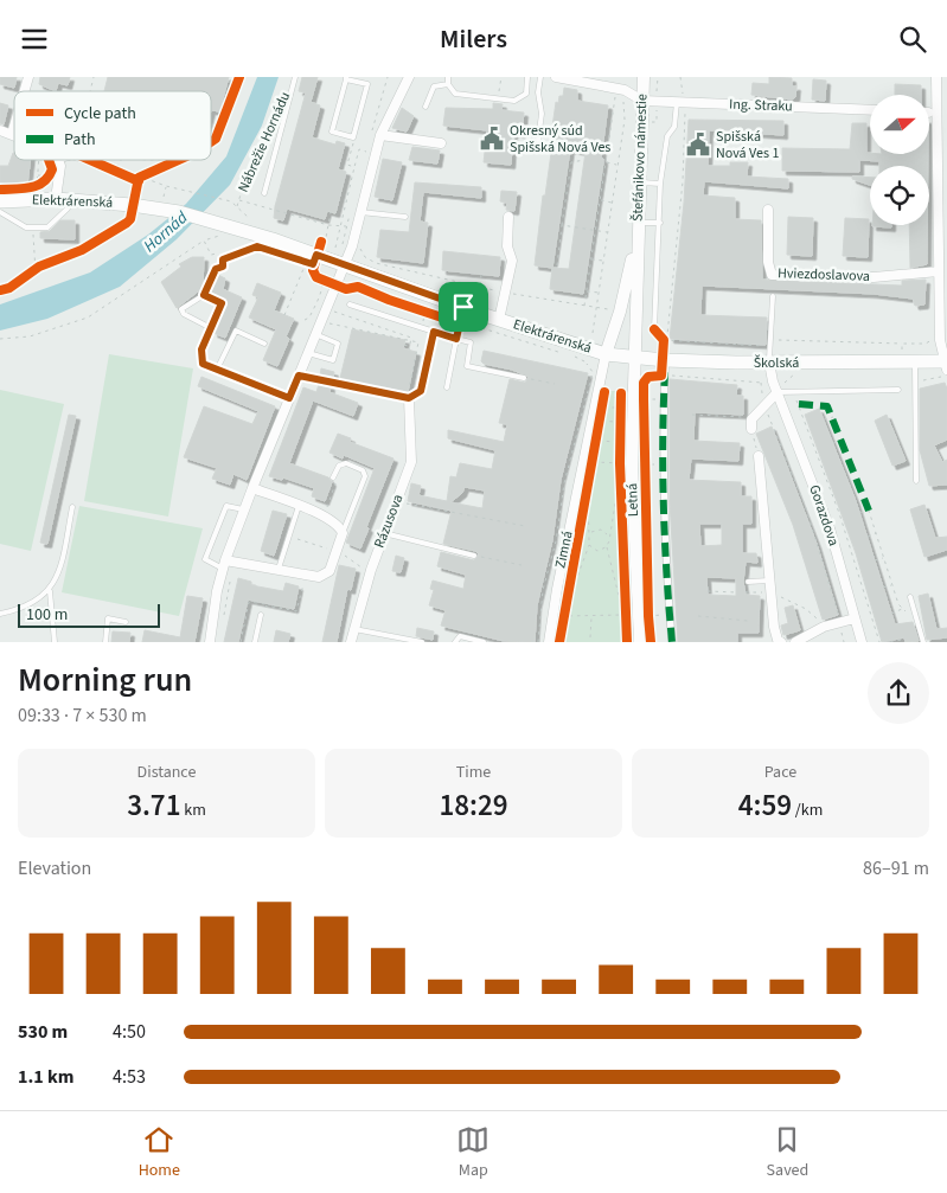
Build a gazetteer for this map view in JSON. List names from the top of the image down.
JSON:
{
  "streets": {
    "main road": ["Elektrárenská", "Školská"],
    "street": [
      "Ing. Straku",
      "Štefánikovo námestie",
      "Hviezdoslavova",
      "Letná",
      "Gorazdova",
      "Rázusova",
      "Zimná"
    ],
    "path": ["Nábrežie Hornádu"]
  },
  "crossings": [
    ["Ing. Straku", "Štefánikovo námestie"],
    ["Štefánikovo námestie", "Elektrárenská"],
    ["Štefánikovo námestie", "Školská"],
    ["Štefánikovo námestie", "Letná"],
    ["Štefánikovo námestie", "Zimná"],
    ["Elektrárenská", "Školská"],
    ["Elektrárenská", "Zimná"],
    ["Školská", "Letná"],
    ["Školská", "Gorazdova"],
    ["Školská", "Zimná"]
  ],
  "water": ["Hornád"],
  "places": {
    "public building": ["Okresný súd Spišská Nová Ves", "Spišská Nová Ves 1"]
  },
  "legend": ["Cycle path", "Path"],
  "scale_bar": "100 m",
  "north": "right",
  "page": {
    "header": "Milers",
    "scale": "100 m",
    "heading": ["Morning run", "09:33 · 7 × 530 m"],
    "stats": [
      ["Distance", "3.71 km"],
      ["Time", "18:29"],
      ["Pace", "4:59 /km"]
    ],
    "chart": ["Elevation", "86–91 m"],
    "list": [
      {
        "name": "530 m",
        "note": "4:50"
      },
      {
        "name": "1.1 km",
        "note": "4:53"
      }
    ],
    "tabs": ["Home", "Map", "Saved"]
  }
}
